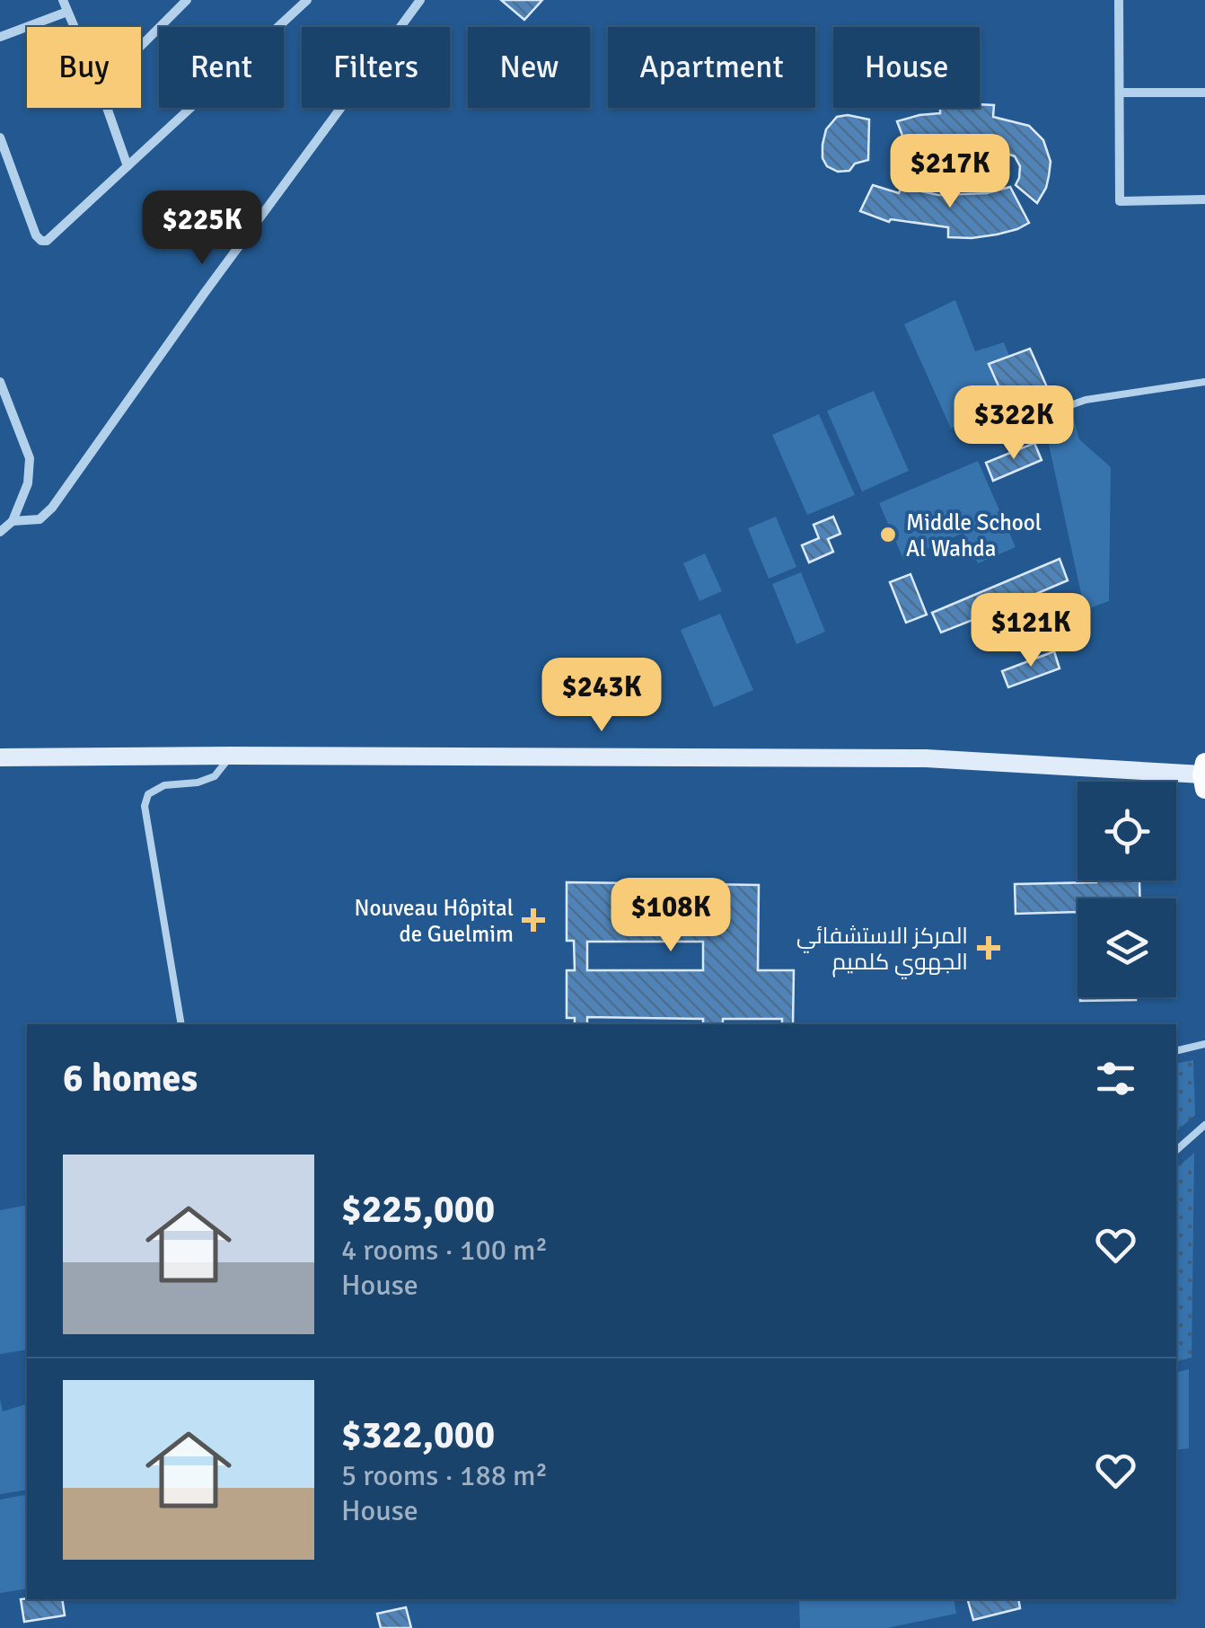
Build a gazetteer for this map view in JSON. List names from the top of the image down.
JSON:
{
  "places": {
    "other": ["Middle School Al Wahda"],
    "health": ["Nouveau Hôpital de Guelmim", "المركز الاستشفائي الجهوي كلميم"]
  },
  "page": {
    "chip": [
      "Buy",
      "Rent",
      "Filters",
      "New",
      "Apartment",
      "House"
    ],
    "price": [
      "$217K",
      "$225K",
      "$322K",
      "$121K",
      "$243K",
      "$108K"
    ],
    "heading": "6 homes",
    "list": [
      {
        "name": "$225,000",
        "note": "4 rooms · 100 m² · House"
      },
      {
        "name": "$322,000",
        "note": "5 rooms · 188 m² · House"
      }
    ]
  }
}
